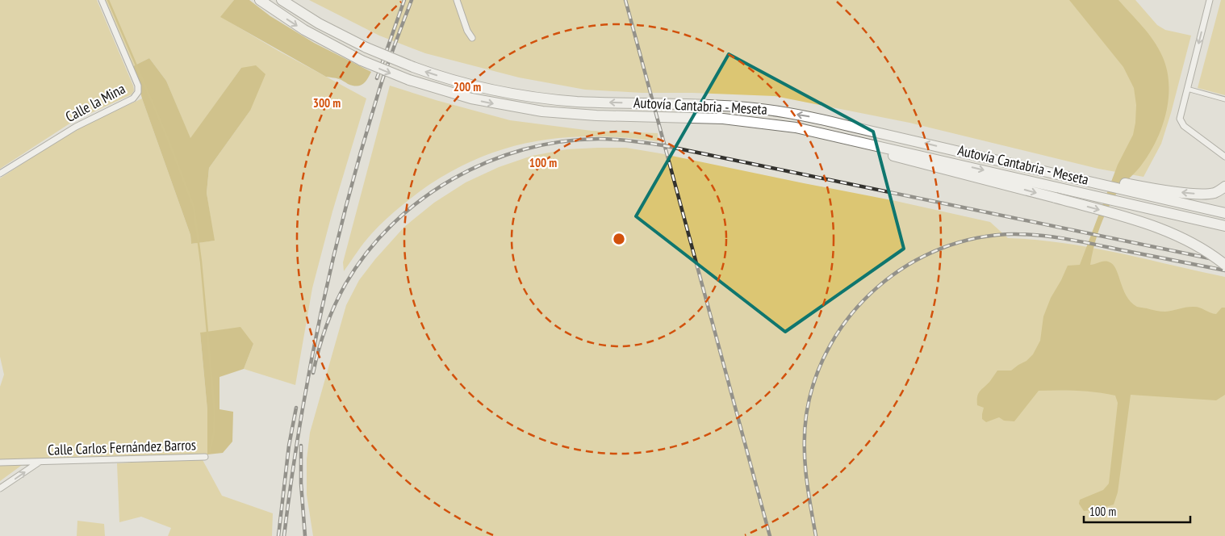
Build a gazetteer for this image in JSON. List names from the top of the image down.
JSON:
{
  "streets": {
    "highway": ["Autovía Cantabria - Meseta"],
    "street": ["Calle la Mina", "Calle Carlos Fernández Barros"]
  },
  "scale_bar": "100 m",
  "rings": ["200 m", "300 m", "100 m"]
}
